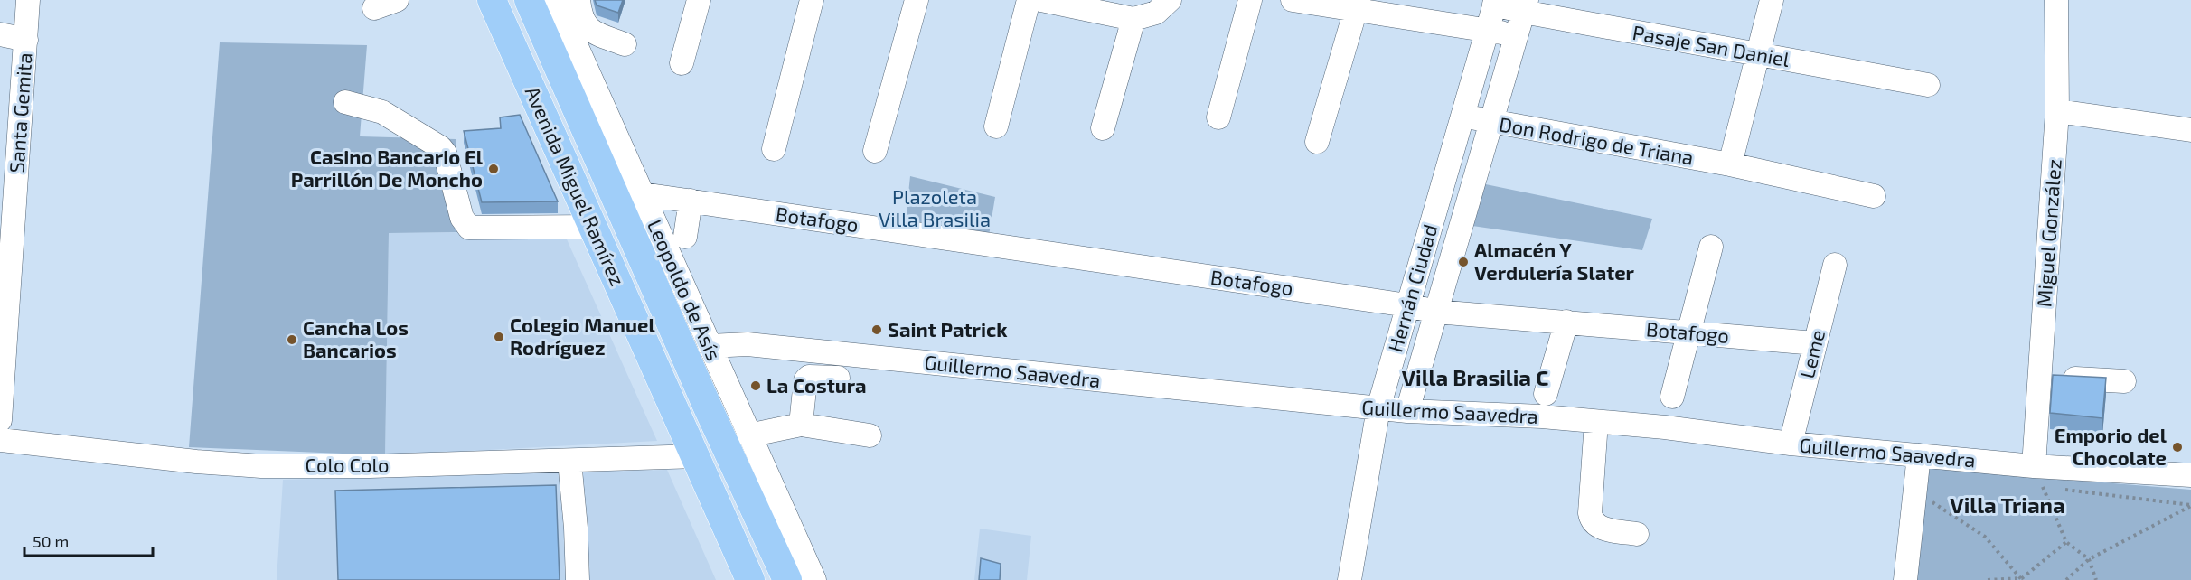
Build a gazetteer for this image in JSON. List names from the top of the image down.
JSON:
{
  "streets": {
    "main road": ["Avenida Miguel Ramírez"],
    "street": [
      "Pasaje San Daniel",
      "Santa Gemita",
      "Don Rodrigo de Triana",
      "Botafogo",
      "Miguel González",
      "Hernán Ciudad",
      "Leopoldo de Asís",
      "Leme",
      "Guillermo Saavedra",
      "Colo Colo"
    ]
  },
  "crossings": [
    ["Pasaje San Daniel", "Hernán Ciudad"],
    ["Don Rodrigo de Triana", "Hernán Ciudad"],
    ["Avenida Miguel Ramírez", "Colo Colo"],
    ["Botafogo", "Hernán Ciudad"],
    ["Botafogo", "Leopoldo de Asís"],
    ["Botafogo", "Leme"],
    ["Miguel González", "Guillermo Saavedra"],
    ["Hernán Ciudad", "Guillermo Saavedra"],
    ["Leopoldo de Asís", "Guillermo Saavedra"],
    ["Leme", "Guillermo Saavedra"]
  ],
  "districts": ["Villa Brasilia C", "Villa Triana"],
  "parks": ["Plazoleta Villa Brasilia"],
  "places": [
    "Casino Bancario El Parrillón De Moncho",
    "Almacén Y Verdulería Slater",
    "Saint Patrick",
    "Colegio Manuel Rodríguez",
    "Cancha Los Bancarios",
    "La Costura",
    "Emporio del Chocolate"
  ],
  "scale_bar": "50 m"
}
